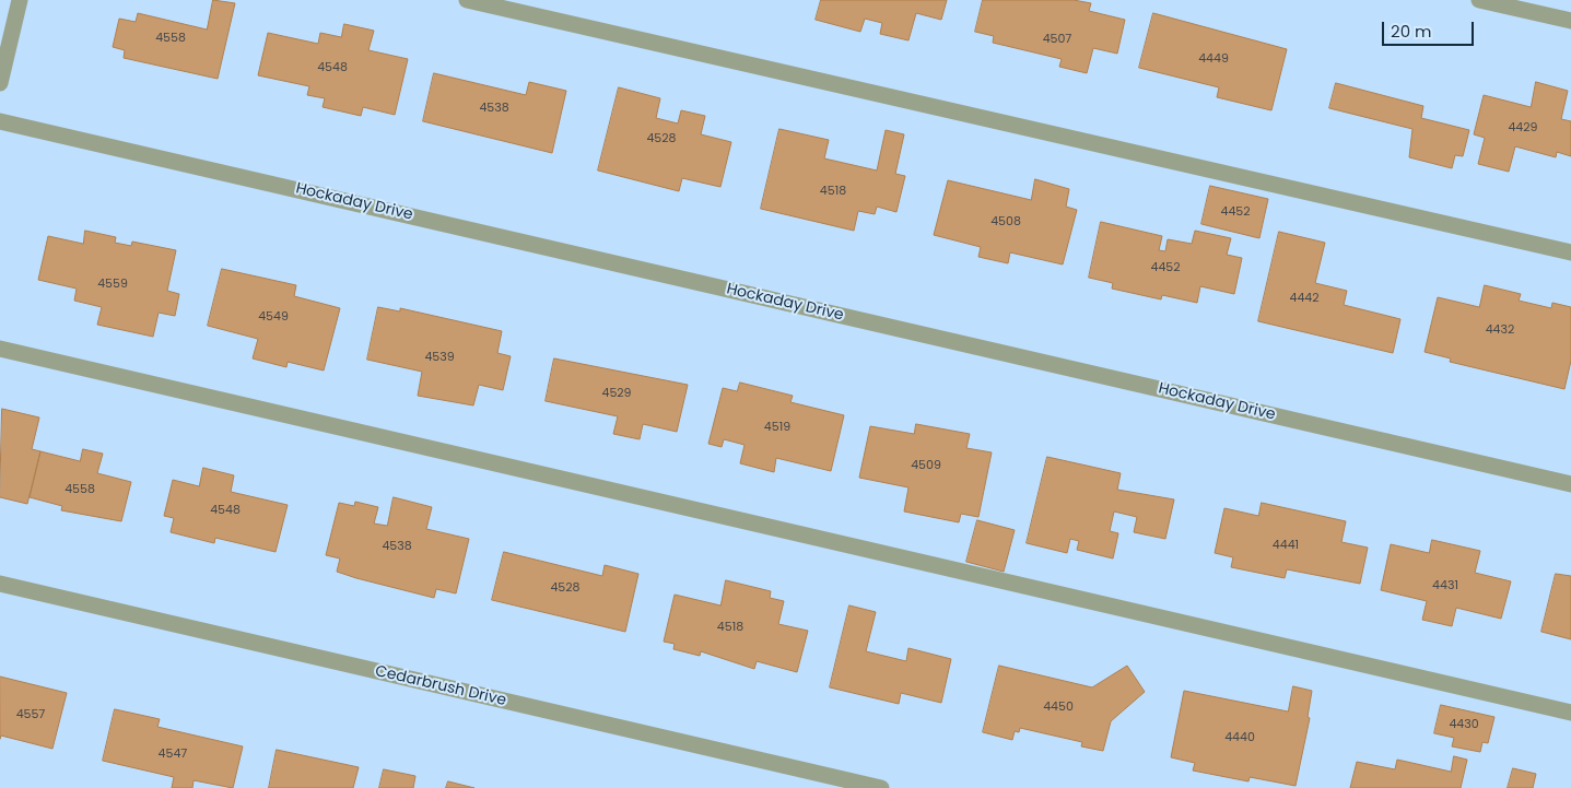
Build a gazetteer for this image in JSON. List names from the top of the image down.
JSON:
{
  "streets": {
    "street": ["Hockaday Drive", "Cedarbrush Drive"]
  },
  "house_numbers": [
    "4558",
    "4507",
    "4449",
    "4548",
    "4538",
    "4429",
    "4528",
    "4518",
    "4452",
    "4508",
    "4452",
    "4559",
    "4442",
    "4549",
    "4432",
    "4539",
    "4529",
    "4519",
    "4509",
    "4558",
    "4548",
    "4441",
    "4538",
    "4431",
    "4528",
    "4518",
    "4450",
    "4557",
    "4430",
    "4440",
    "4547"
  ],
  "scale_bar": "20 m"
}
